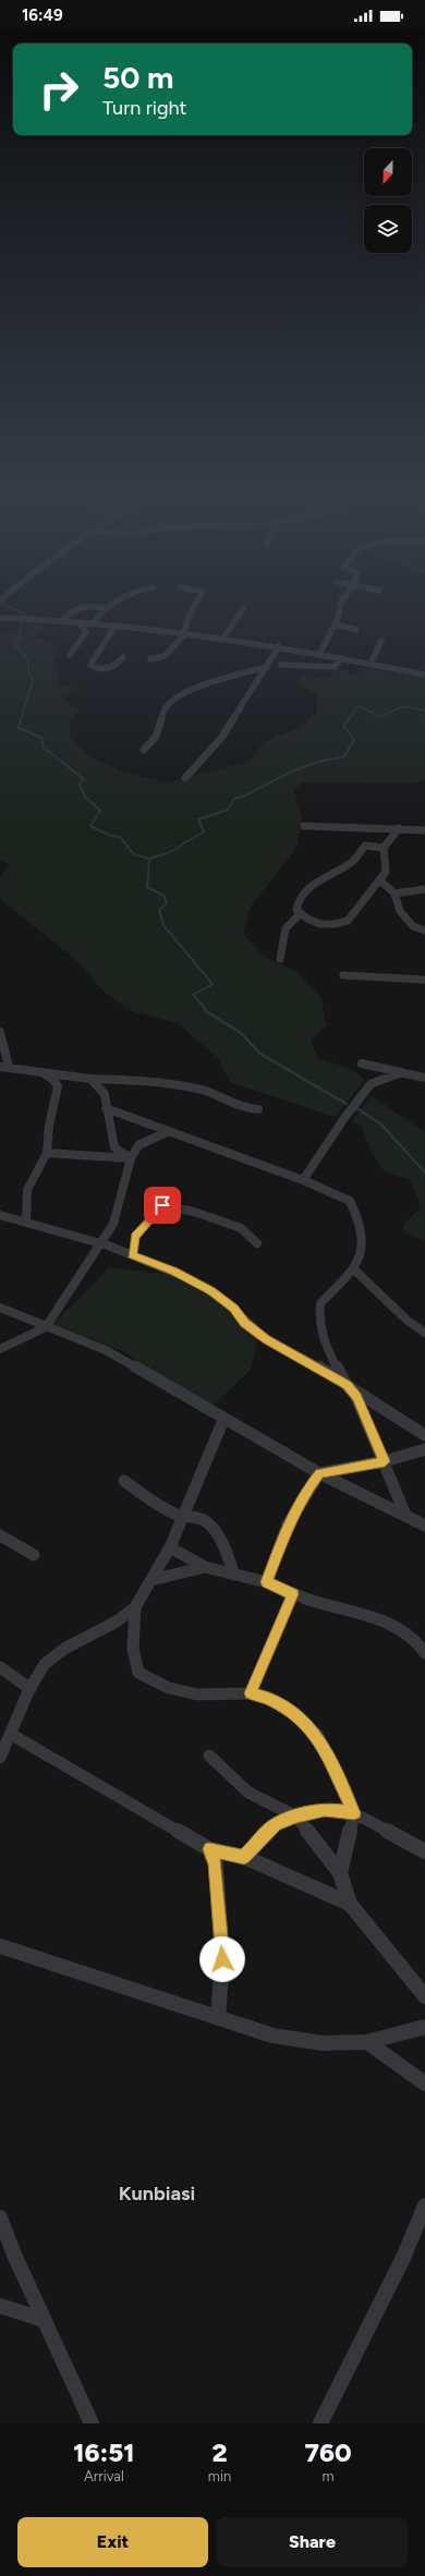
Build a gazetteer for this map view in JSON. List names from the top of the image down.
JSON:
{
  "districts": ["Kunbiasi"],
  "north": "bottom",
  "page": {
    "status": "16:49",
    "turn": ["50 m", "Turn right"],
    "eta": [
      "16:51",
      "Arrival",
      "2",
      "min",
      "760",
      "m"
    ],
    "buttons": ["Exit", "Share"]
  }
}
